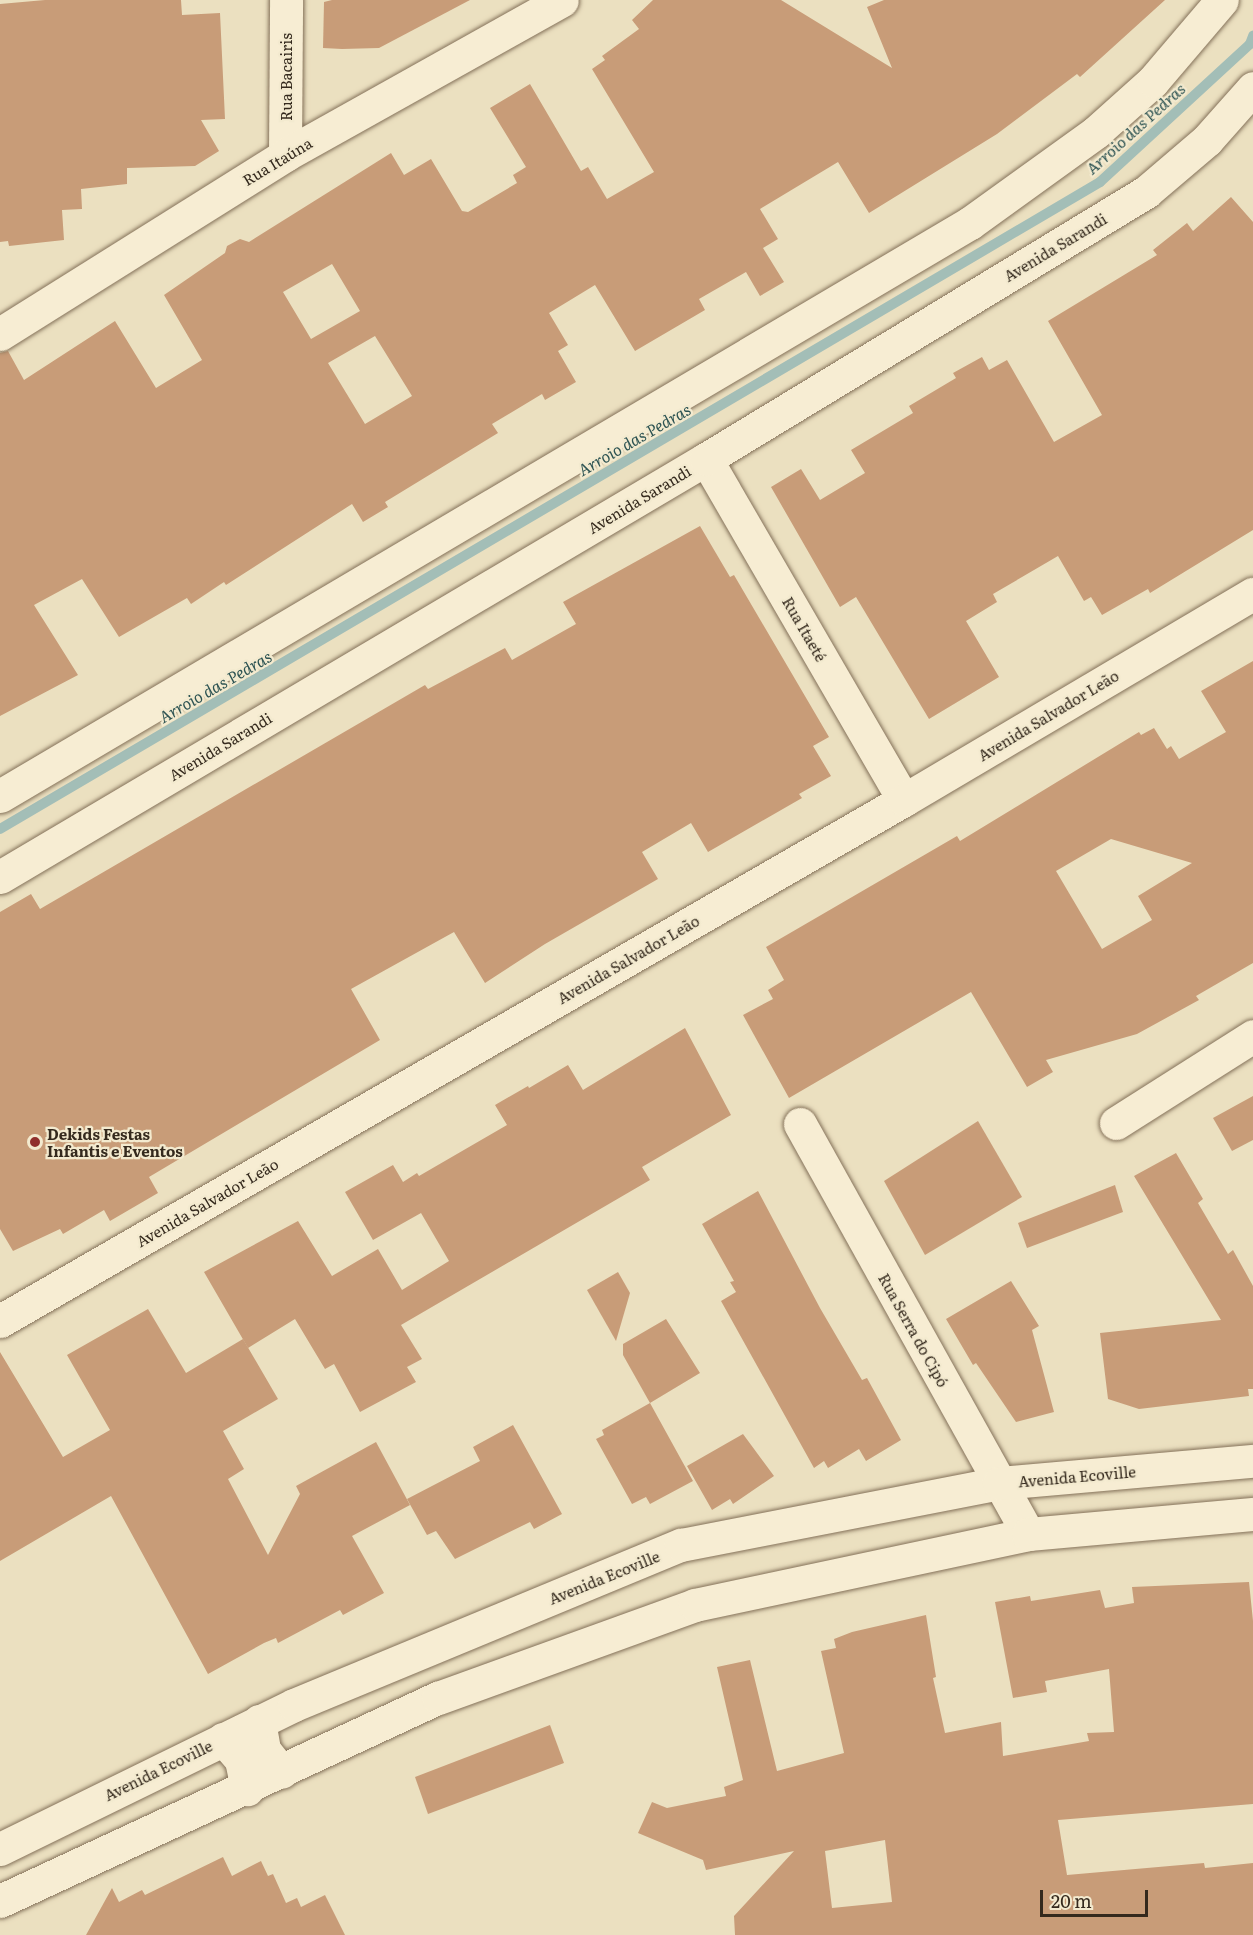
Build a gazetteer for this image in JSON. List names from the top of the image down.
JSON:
{
  "streets": {
    "street": [
      "Rua Bacairis",
      "Rua Itaúna",
      "Avenida Sarandi",
      "Rua Itaeté",
      "Avenida Salvador Leão",
      "Rua Serra do Cipó",
      "Avenida Ecoville"
    ]
  },
  "crossings": [
    ["Rua Bacairis", "Rua Itaúna"],
    ["Avenida Sarandi", "Rua Itaeté"],
    ["Rua Itaeté", "Avenida Salvador Leão"],
    ["Rua Serra do Cipó", "Avenida Ecoville"]
  ],
  "water": ["Arroio das Pedras"],
  "places": ["Dekids Festas Infantis e Eventos"],
  "scale_bar": "20 m"
}
